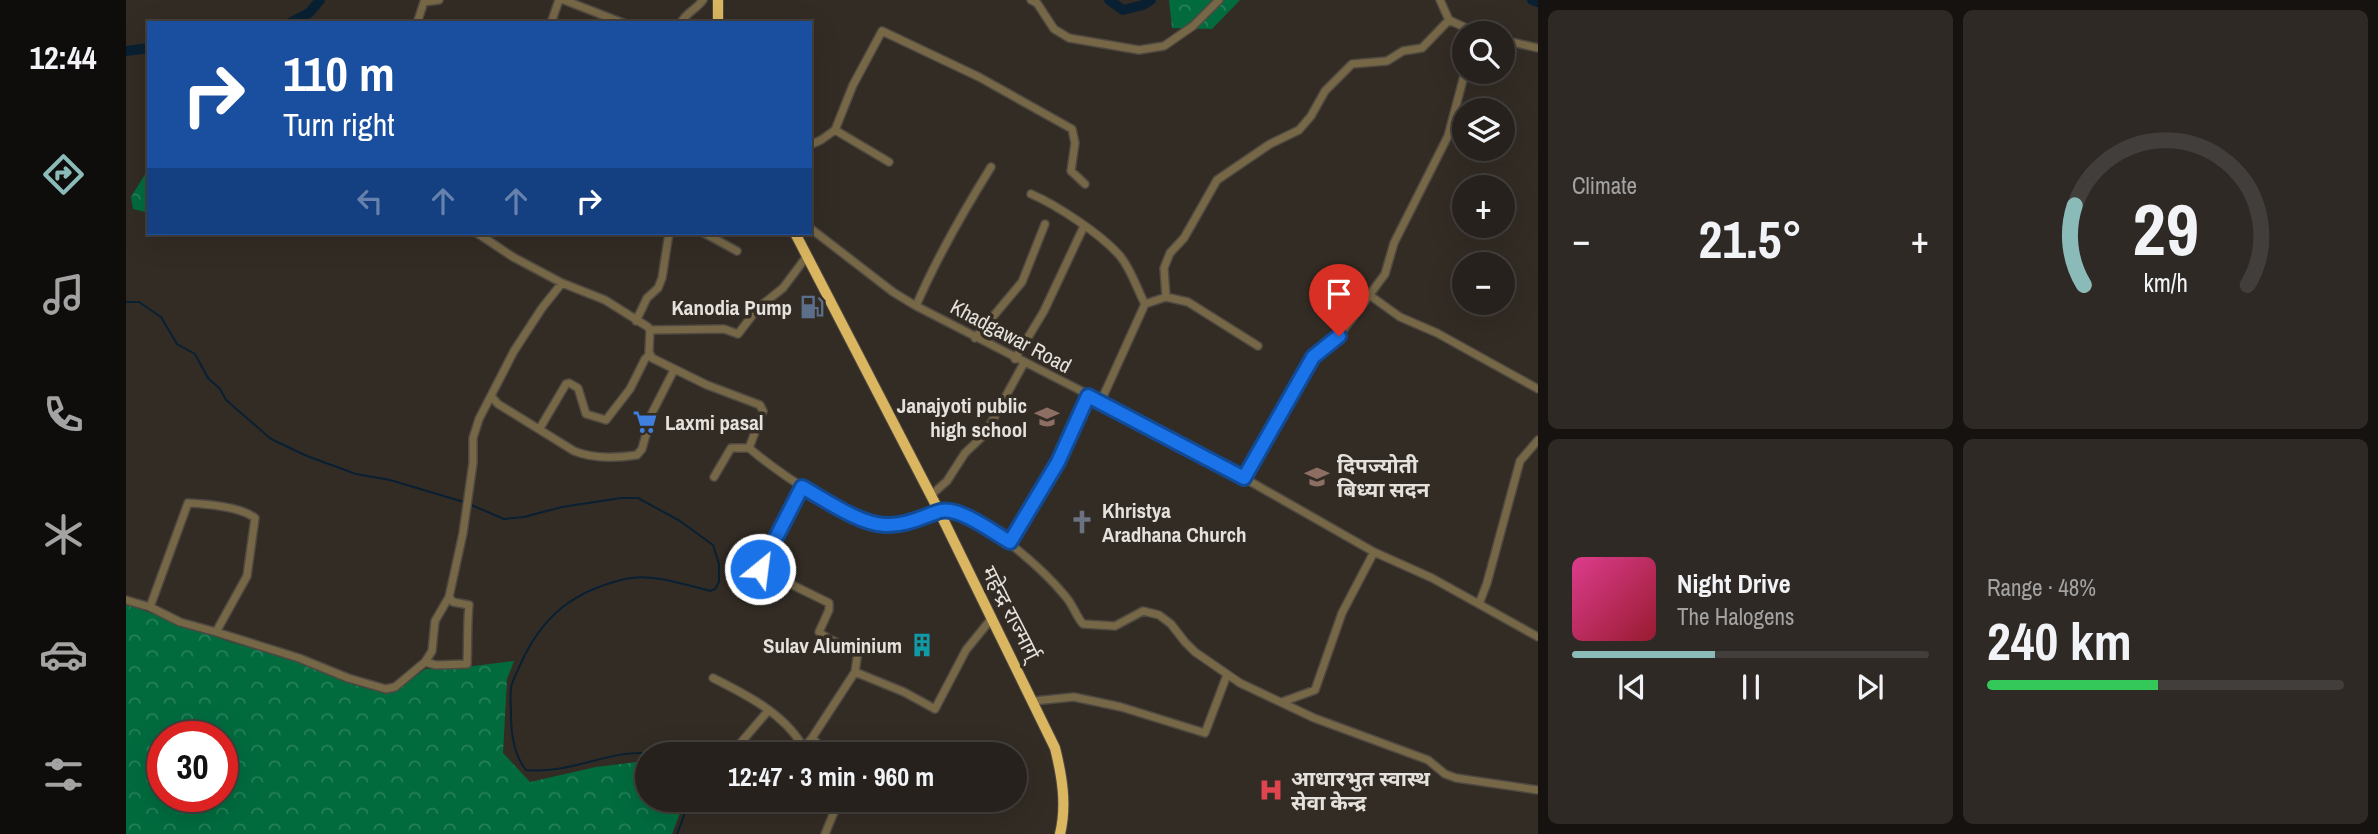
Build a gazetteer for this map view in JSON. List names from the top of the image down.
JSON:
{
  "streets": {
    "highway": ["महेन्द्र राज्मार्ग्"],
    "street": ["Khadgawar Road"]
  },
  "places": {
    "fuel station": ["Kanodia Pump"],
    "school or university": ["Janajyoti public high school", "दिपज्योती बिध्या सदन"],
    "supermarket": ["Laxmi pasal"],
    "church": ["Khristya Aradhana Church"],
    "building": ["Sulav Aluminium"],
    "hospital": ["आधारभुत स्वास्थ सेवा केन्द्र"]
  },
  "page": {
    "tabs": "12:44",
    "tile": [
      "Climate",
      ["Range · 48%", "240 km"]
    ],
    "map_buttons": ["+", "−"],
    "turn": ["110 m", "Turn right"],
    "heat": ["−", "21.5°", "+"],
    "song": ["Night Drive", "The Halogens"],
    "limit": "30",
    "trip": "12:47 · 3 min · 960 m",
    "gauge": ["29", "km/h"]
  }
}
